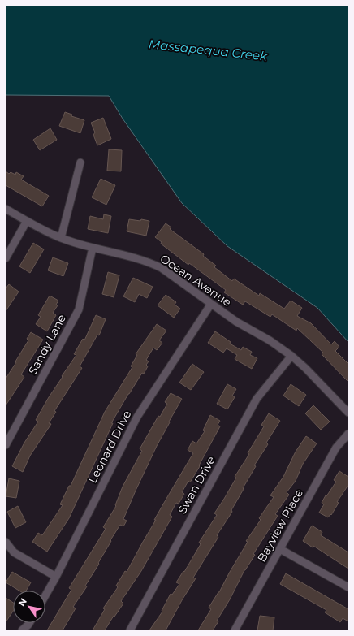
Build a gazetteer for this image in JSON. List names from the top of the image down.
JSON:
{
  "streets": {
    "street": [
      "Ocean Avenue",
      "Sandy Lane",
      "Leonard Drive",
      "Swan Drive",
      "Bayview Place"
    ]
  },
  "crossings": [
    ["Ocean Avenue", "Sandy Lane"],
    ["Ocean Avenue", "Leonard Drive"],
    ["Ocean Avenue", "Swan Drive"]
  ],
  "water": ["Massapequa Creek"],
  "north": "top left"
}
